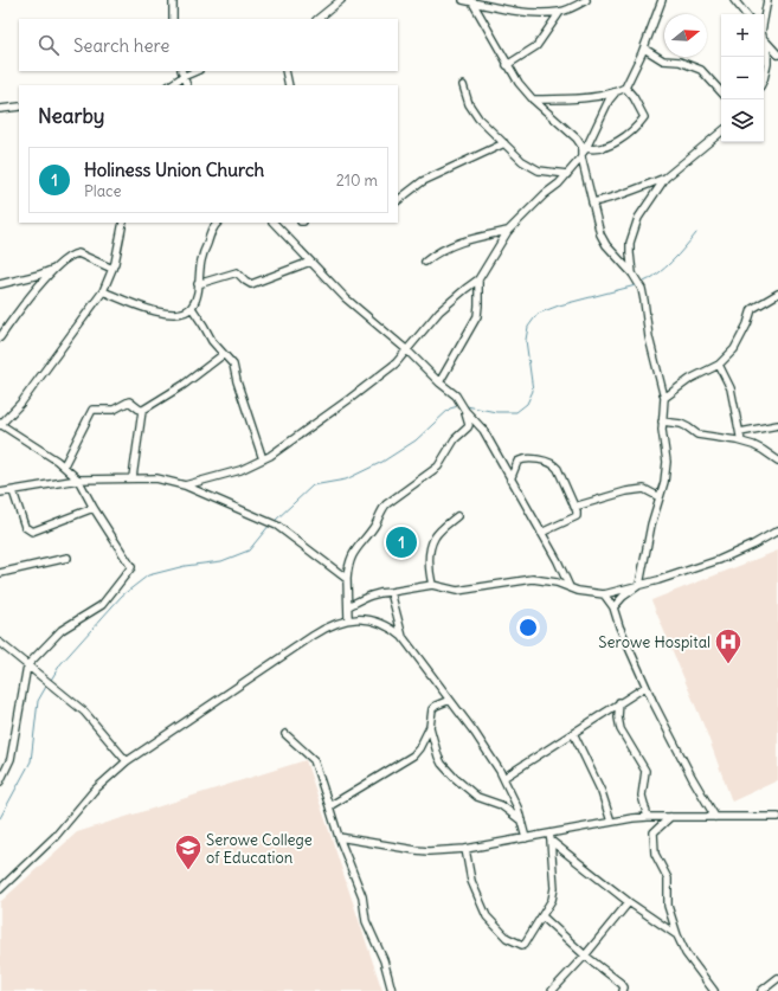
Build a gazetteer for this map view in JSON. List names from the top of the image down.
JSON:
{
  "places": {
    "hospital": ["Serowe Hospital"],
    "school or university": ["Serowe College of Education"]
  },
  "north": "right",
  "page": {
    "map_buttons": ["+", "−"],
    "search": "Search here",
    "heading": "Nearby",
    "list": [
      {
        "mark": "1",
        "name": "Holiness Union Church",
        "note": "Place",
        "value": "210 m"
      }
    ],
    "pins": "1"
  }
}
